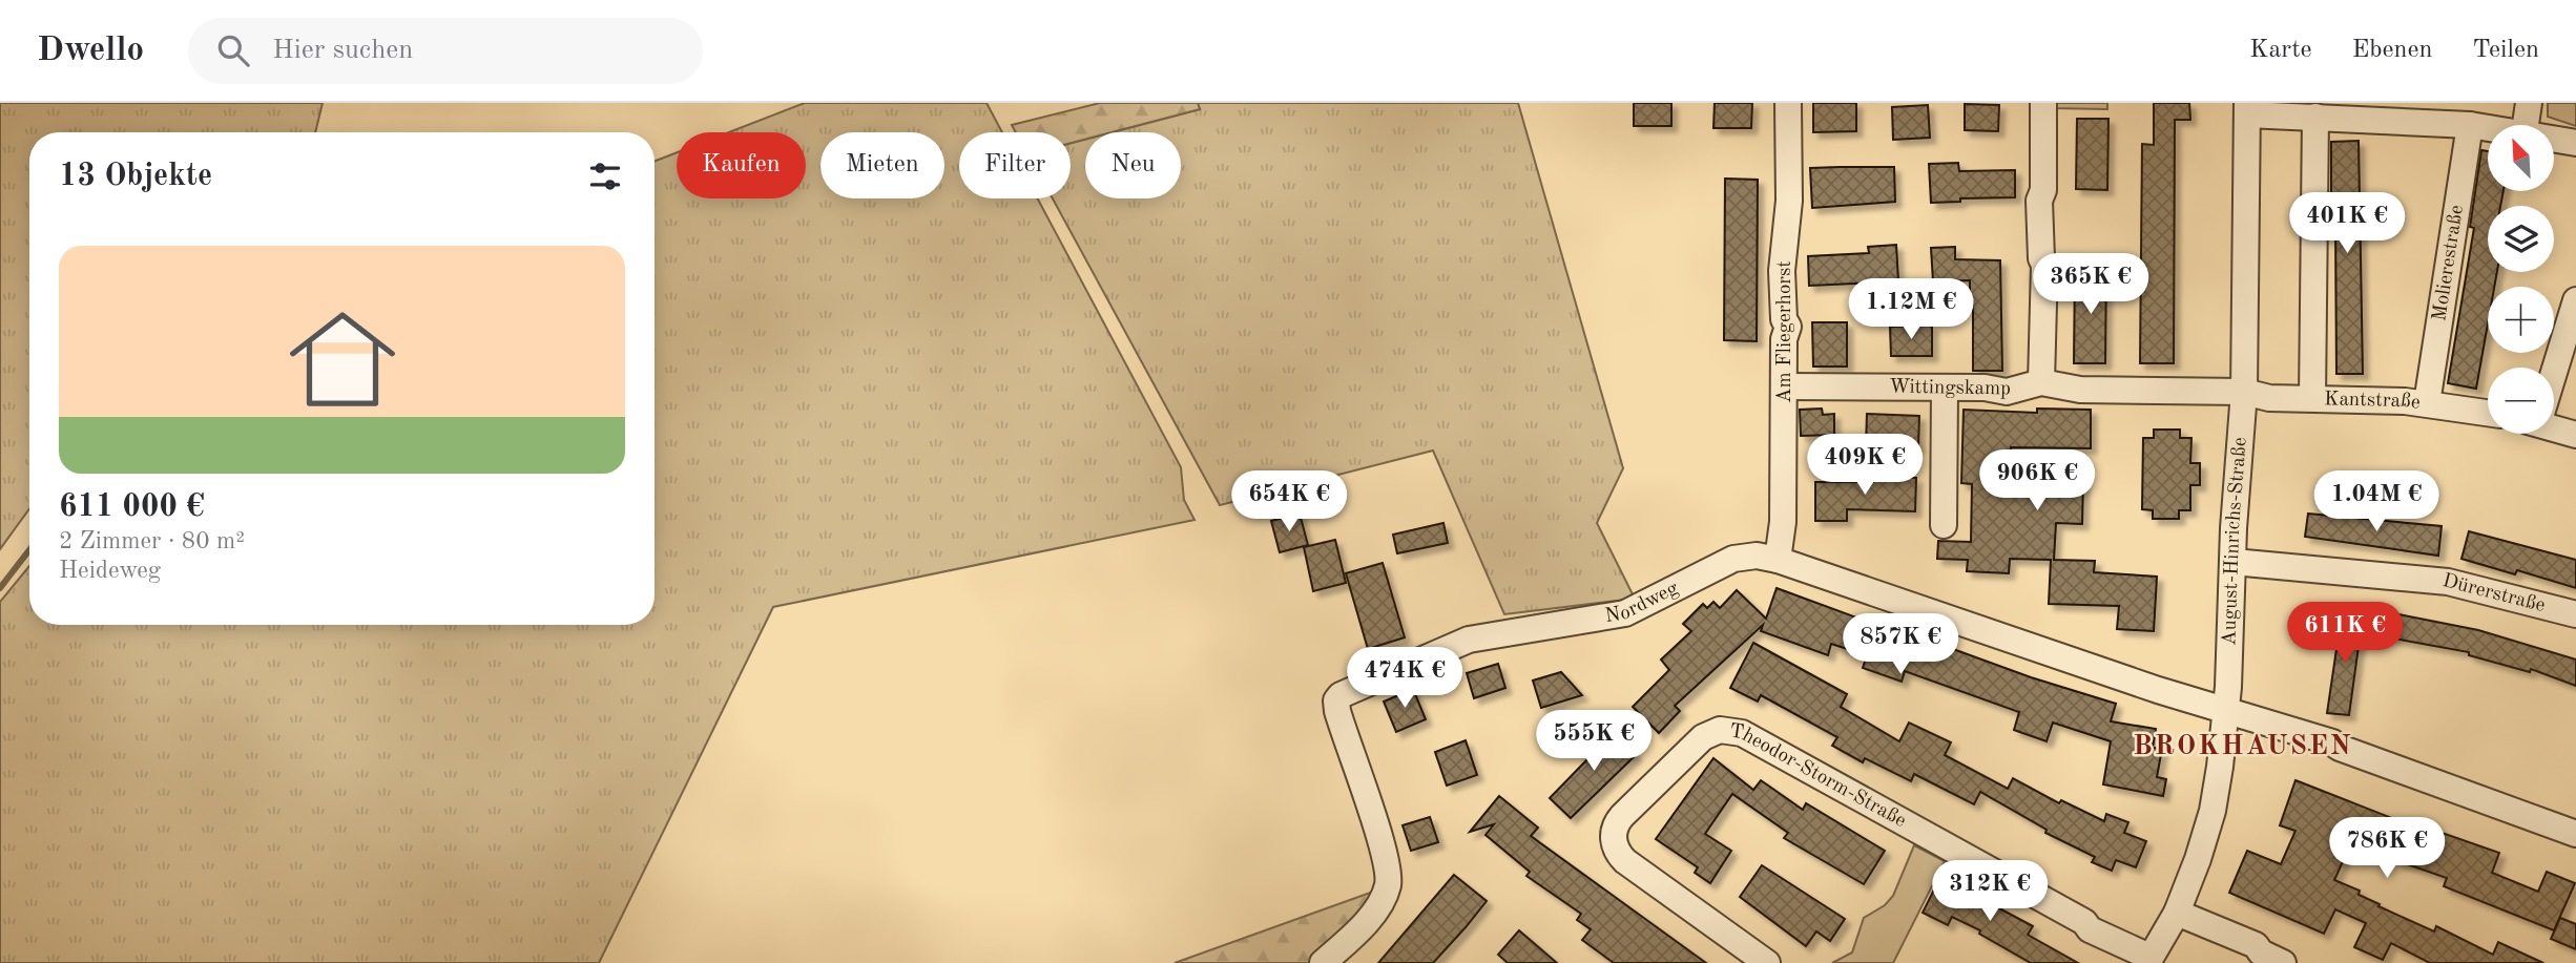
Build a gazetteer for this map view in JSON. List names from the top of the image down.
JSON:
{
  "streets": {
    "street": [
      "Molierestraße",
      "Am Fliegerhorst",
      "Wittingskamp",
      "Kantstraße",
      "August-Hinrichs-Straße",
      "Dürerstraße",
      "Nordweg",
      "Theodor-Storm-Straße"
    ]
  },
  "crossings": [
    ["Molierestraße", "Kantstraße"],
    ["Am Fliegerhorst", "Wittingskamp"],
    ["Am Fliegerhorst", "Nordweg"],
    ["Wittingskamp", "Kantstraße"],
    ["Wittingskamp", "August-Hinrichs-Straße"],
    ["Kantstraße", "August-Hinrichs-Straße"],
    ["August-Hinrichs-Straße", "Dürerstraße"],
    ["August-Hinrichs-Straße", "Nordweg"],
    ["August-Hinrichs-Straße", "Theodor-Storm-Straße"]
  ],
  "districts": ["BROKHAUSEN"],
  "north": "top left",
  "page": {
    "header": "Dwello",
    "search": "Hier suchen",
    "nav": ["Karte", "Ebenen", "Teilen"],
    "map_buttons": ["+", "−"],
    "chip": [
      "Kaufen",
      "Mieten",
      "Filter",
      "Neu"
    ],
    "heading": "13 Objekte",
    "price": [
      "401K €",
      "365K €",
      "1.12M €",
      "409K €",
      "906K €",
      "654K €",
      "1.04M €",
      "611K €",
      "857K €",
      "474K €",
      "555K €",
      "786K €",
      "312K €"
    ],
    "list": [
      {
        "name": "611 000 €",
        "note": "2 Zimmer · 80 m² · Heideweg"
      }
    ]
  }
}
